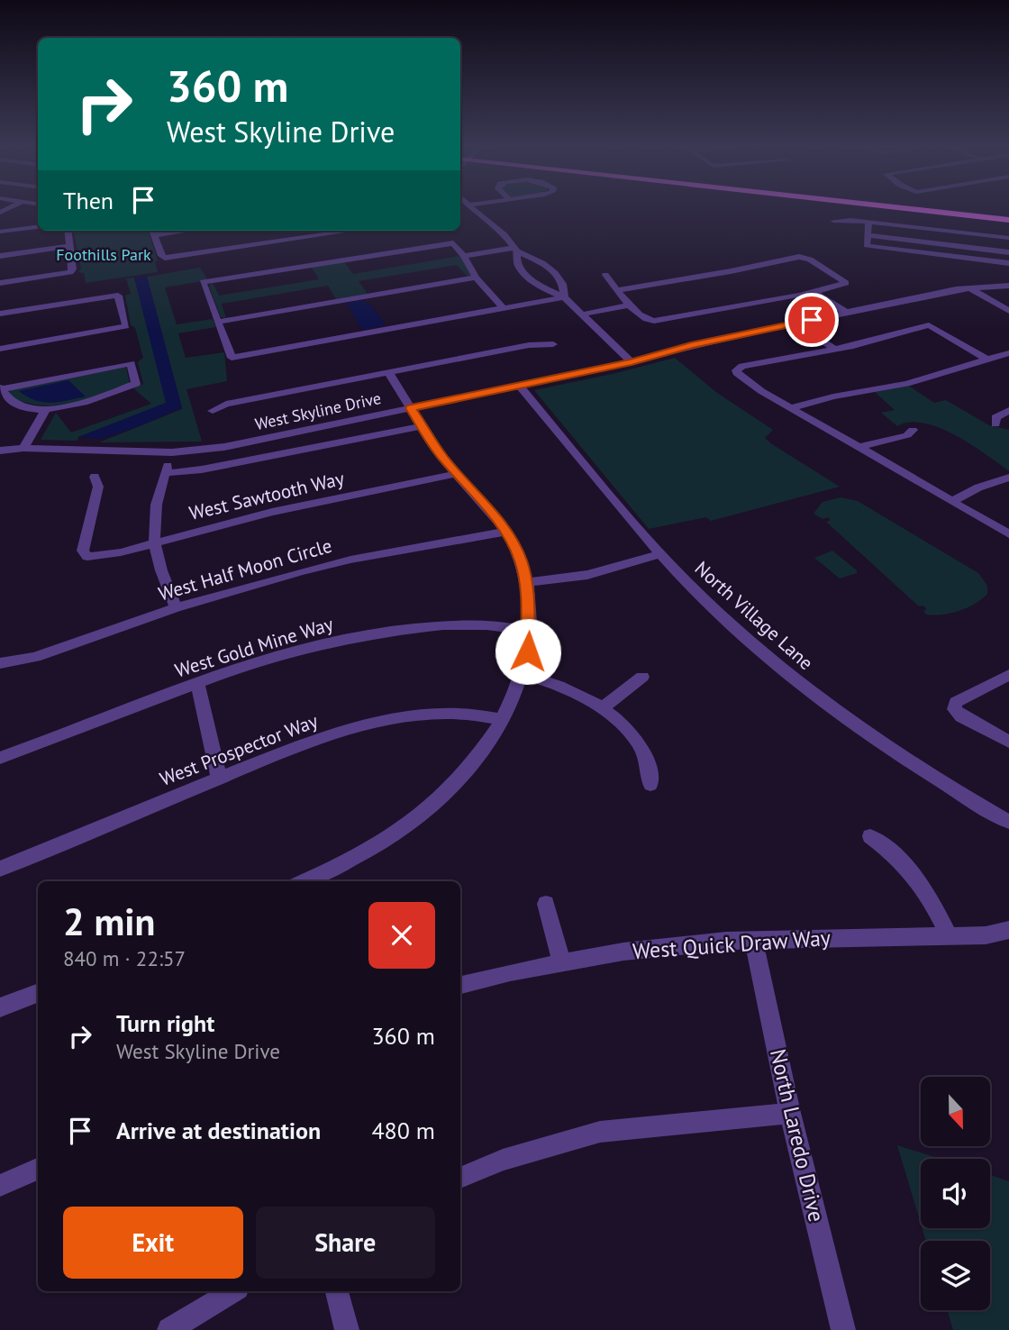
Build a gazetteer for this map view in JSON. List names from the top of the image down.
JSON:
{
  "streets": {
    "street": [
      "West Skyline Drive",
      "West Sawtooth Way",
      "West Half Moon Circle",
      "North Village Lane",
      "West Gold Mine Way",
      "West Prospector Way",
      "West Quick Draw Way",
      "North Laredo Drive"
    ]
  },
  "crossings": [
    ["West Skyline Drive", "North Village Lane"],
    ["West Quick Draw Way", "North Laredo Drive"]
  ],
  "parks": ["Foothills Park"],
  "north": "bottom",
  "page": {
    "turn": ["360 m", "West Skyline Drive"],
    "then": "Then",
    "heading": ["2 min", "840 m · 22:57"],
    "list": [
      {
        "name": "Turn right",
        "note": "West Skyline Drive",
        "value": "360 m"
      },
      {
        "name": "Arrive at destination",
        "value": "480 m"
      }
    ],
    "buttons": ["Exit", "Share"]
  }
}
